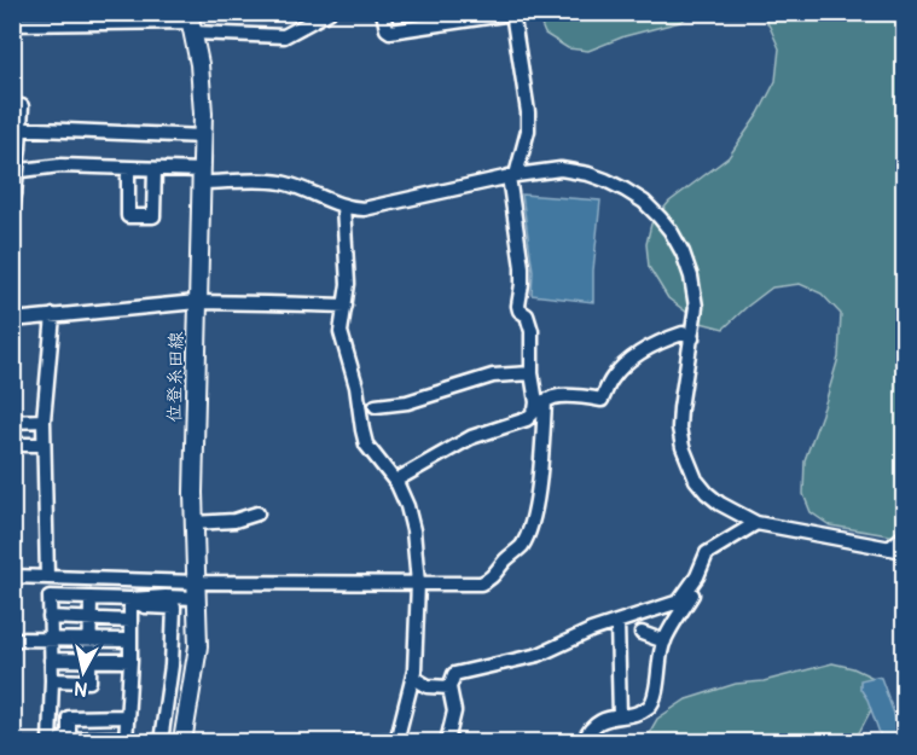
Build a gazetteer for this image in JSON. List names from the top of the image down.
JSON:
{
  "streets": {
    "main road": ["位登糸田線"]
  },
  "north": "bottom"
}
